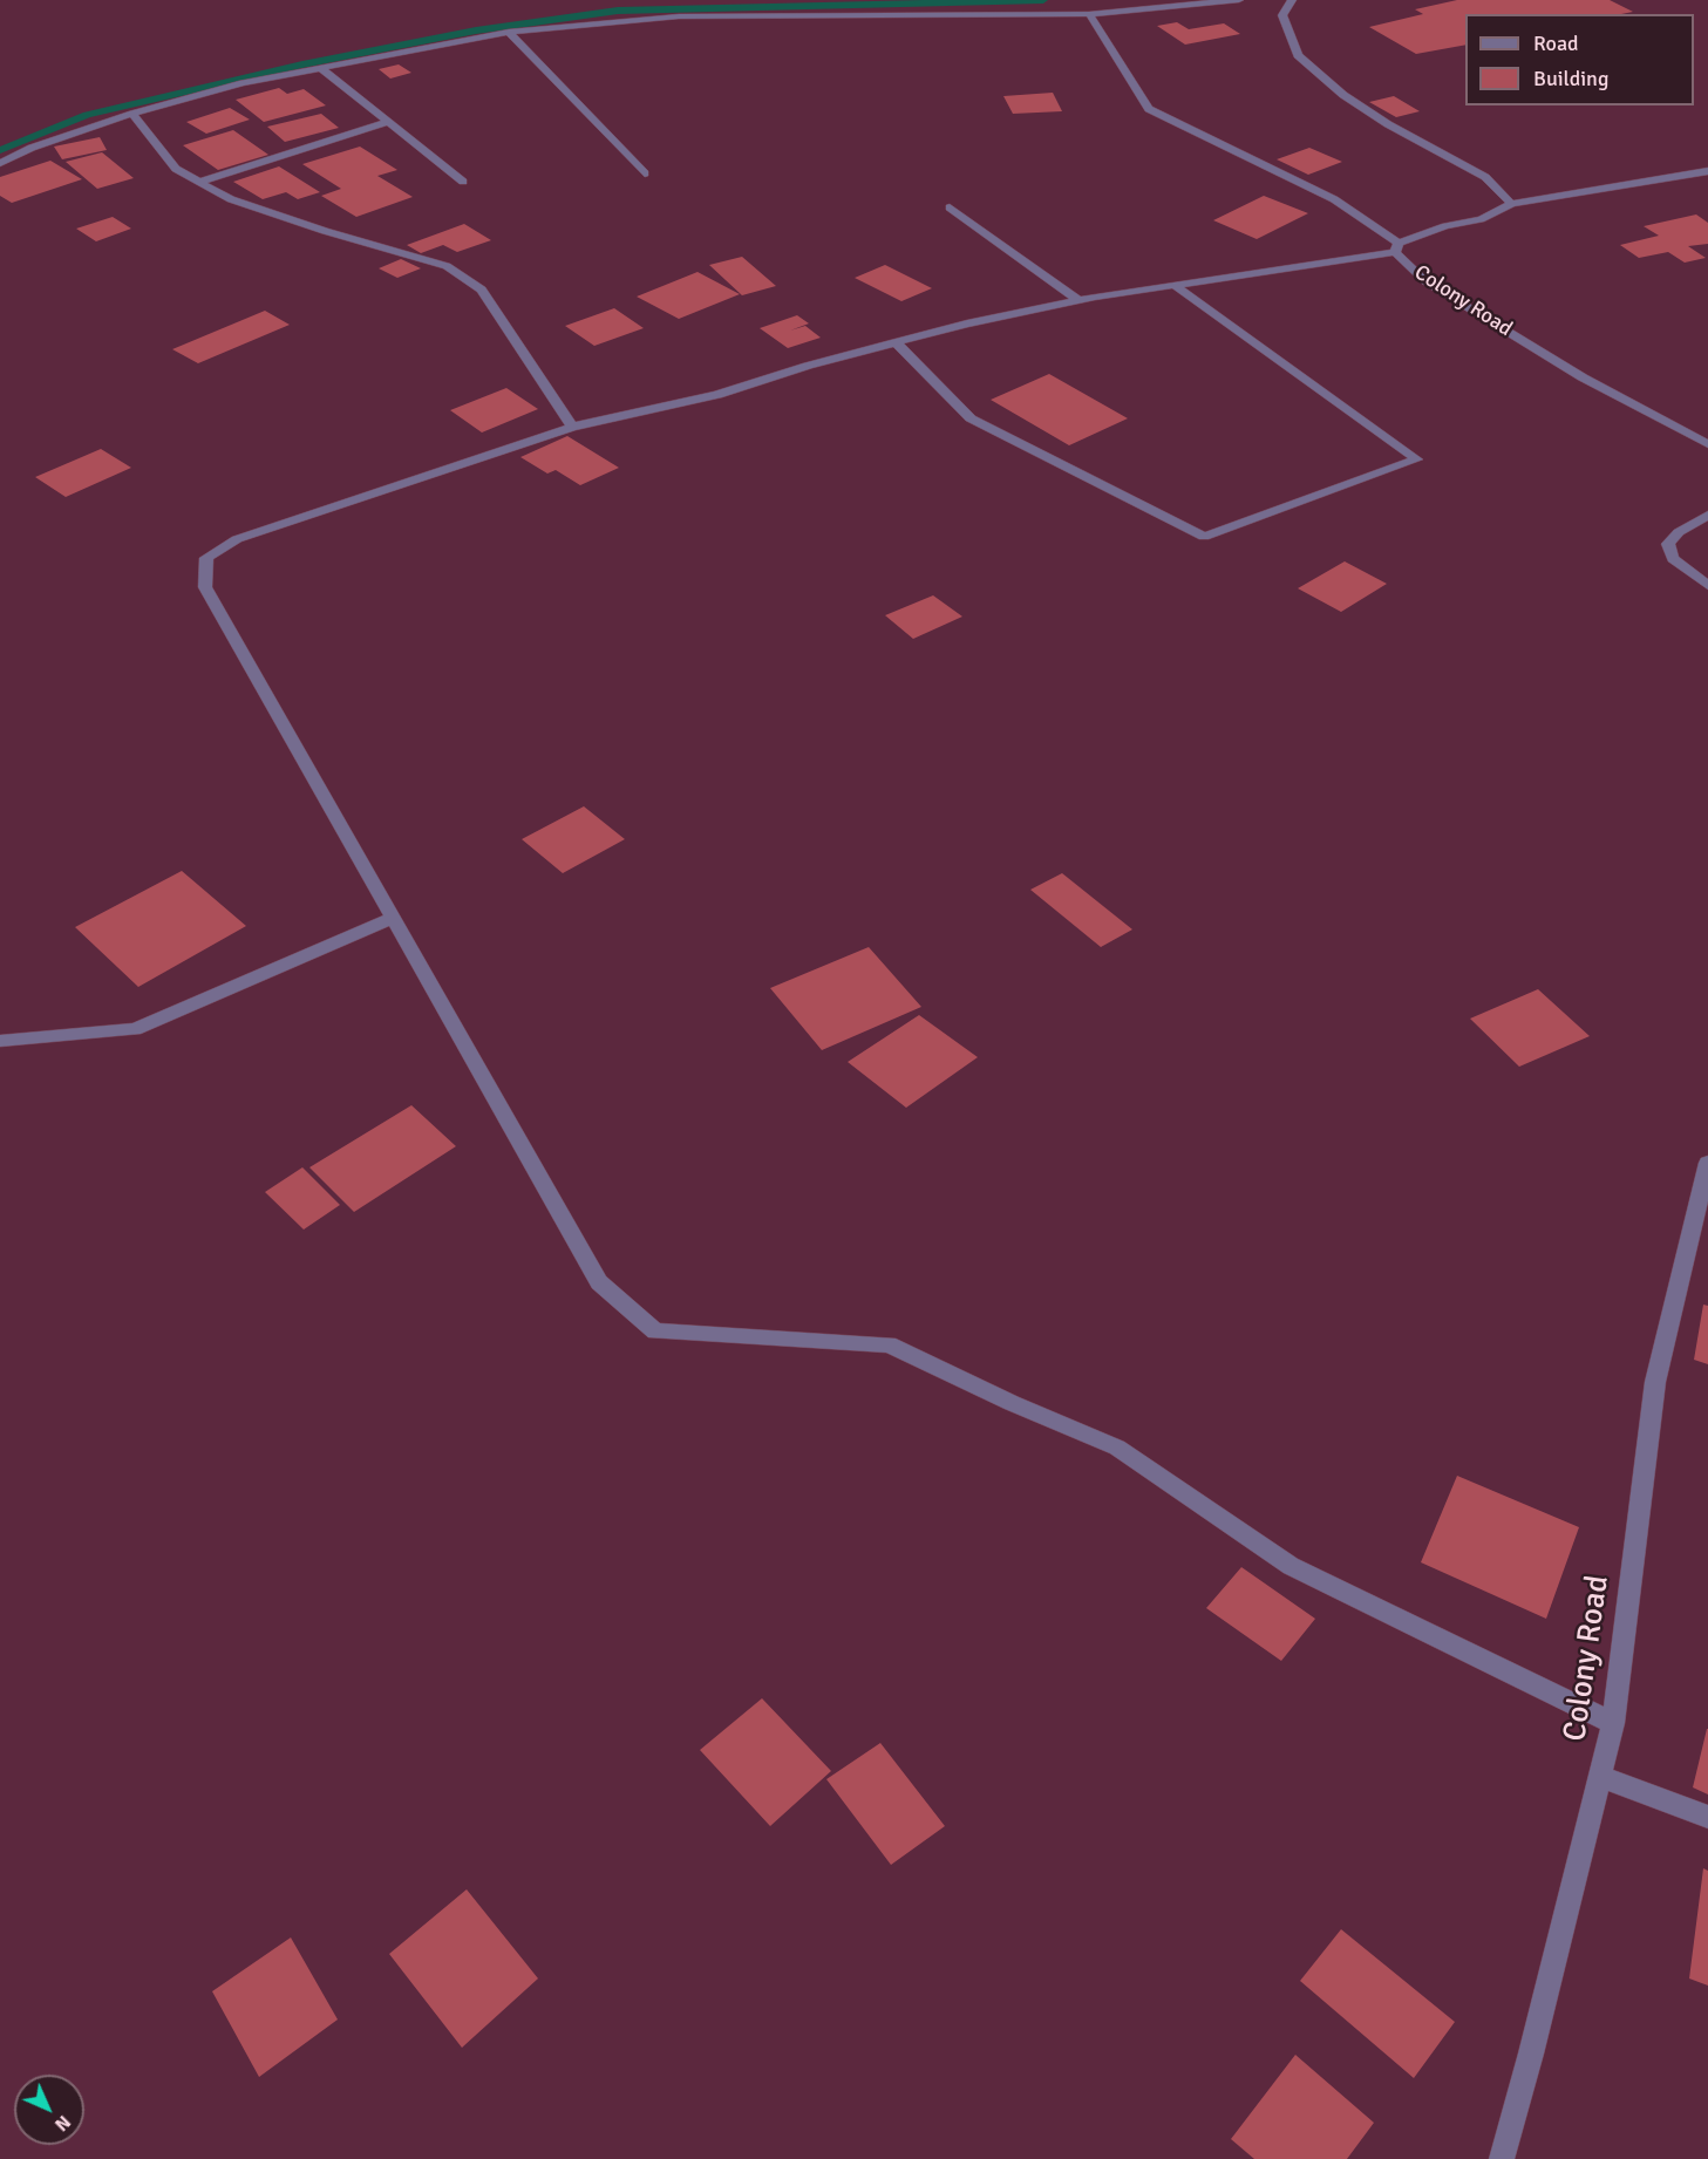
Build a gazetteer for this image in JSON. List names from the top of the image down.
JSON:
{
  "streets": {
    "street": ["Colony Road"]
  },
  "legend": ["Road", "Building"],
  "north": "bottom right"
}
